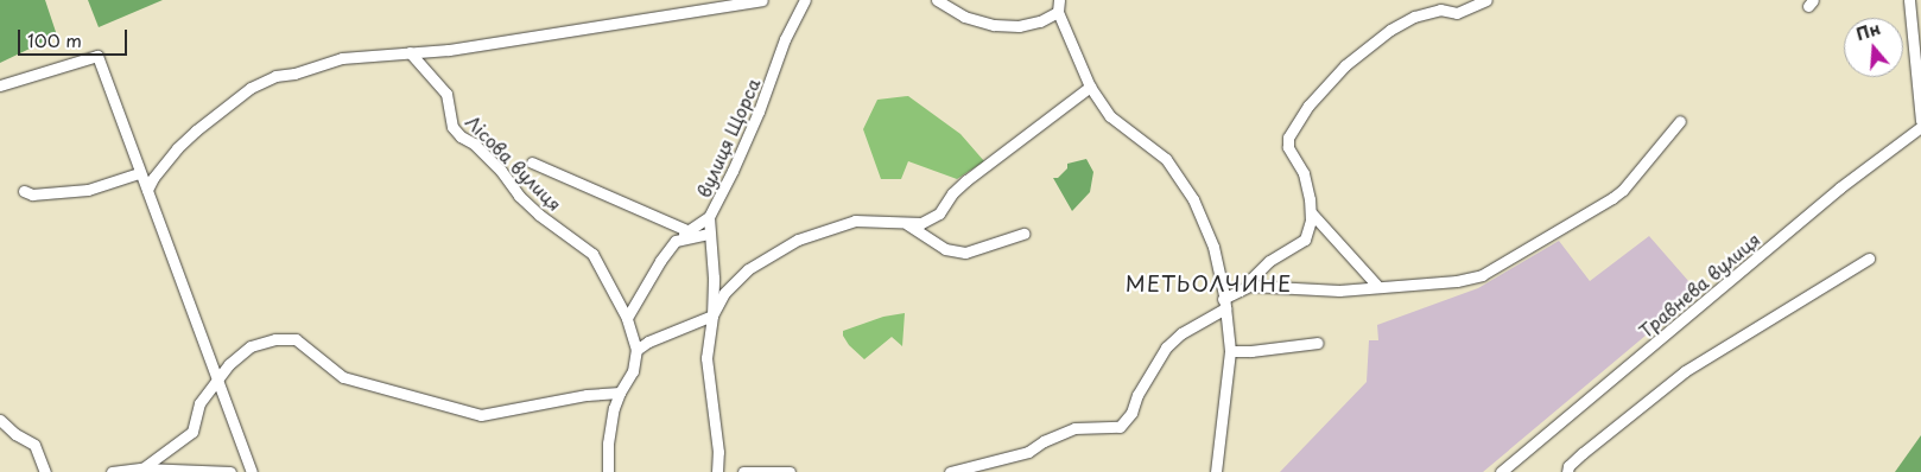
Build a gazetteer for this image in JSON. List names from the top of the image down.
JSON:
{
  "streets": {
    "street": ["вулиця Щорса", "Лісова вулиця", "Травнева вулиця"]
  },
  "districts": ["МЕТЬОЛЧИНЕ"],
  "scale_bar": "100 m",
  "north": "top"
}
